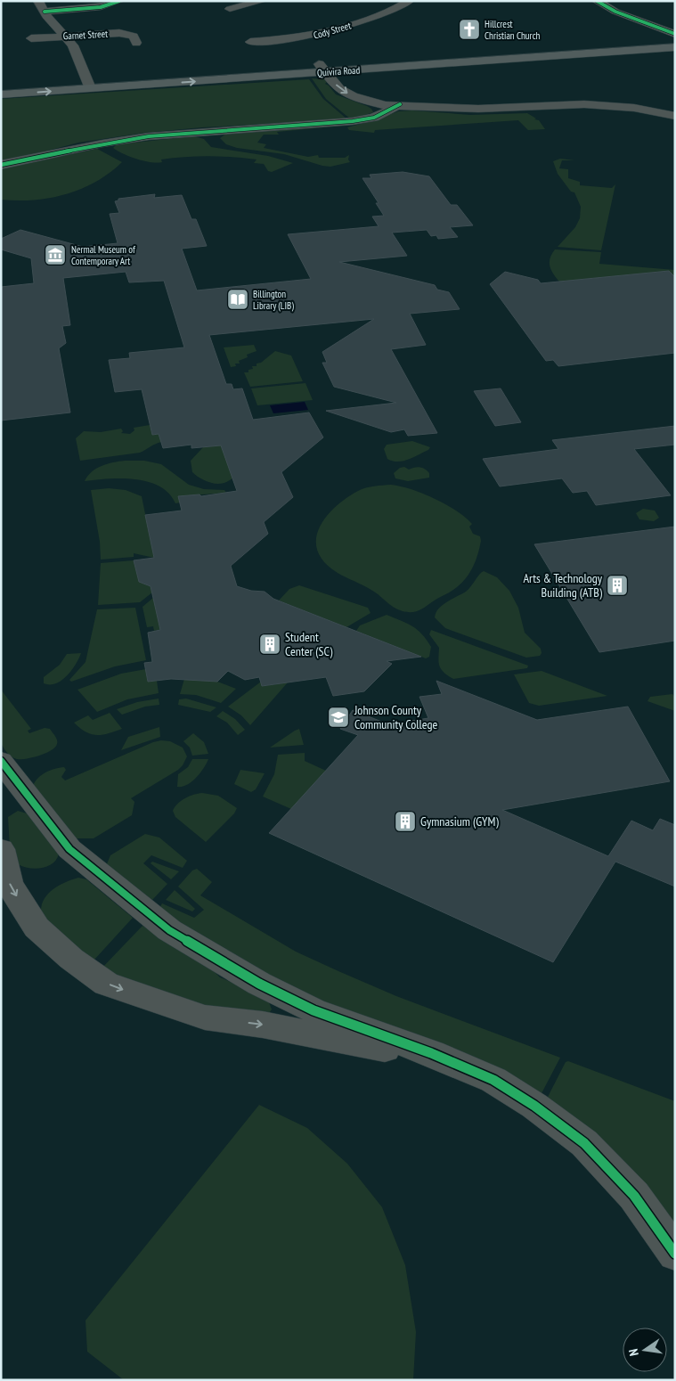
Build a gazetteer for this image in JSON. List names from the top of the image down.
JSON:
{
  "streets": {
    "main road": ["Quivira Road"],
    "street": ["Cody Street", "Garnet Street"]
  },
  "places": {
    "church": ["Hillcrest Christian Church"],
    "museum": ["Nermal Museum of Contemporary Art"],
    "library": ["Billington Library (LIB)"],
    "building": ["Arts & Technology Building (ATB)", "Student Center (SC)", "Gymnasium (GYM)"],
    "school or university": ["Johnson County Community College"]
  },
  "north": "left"
}
